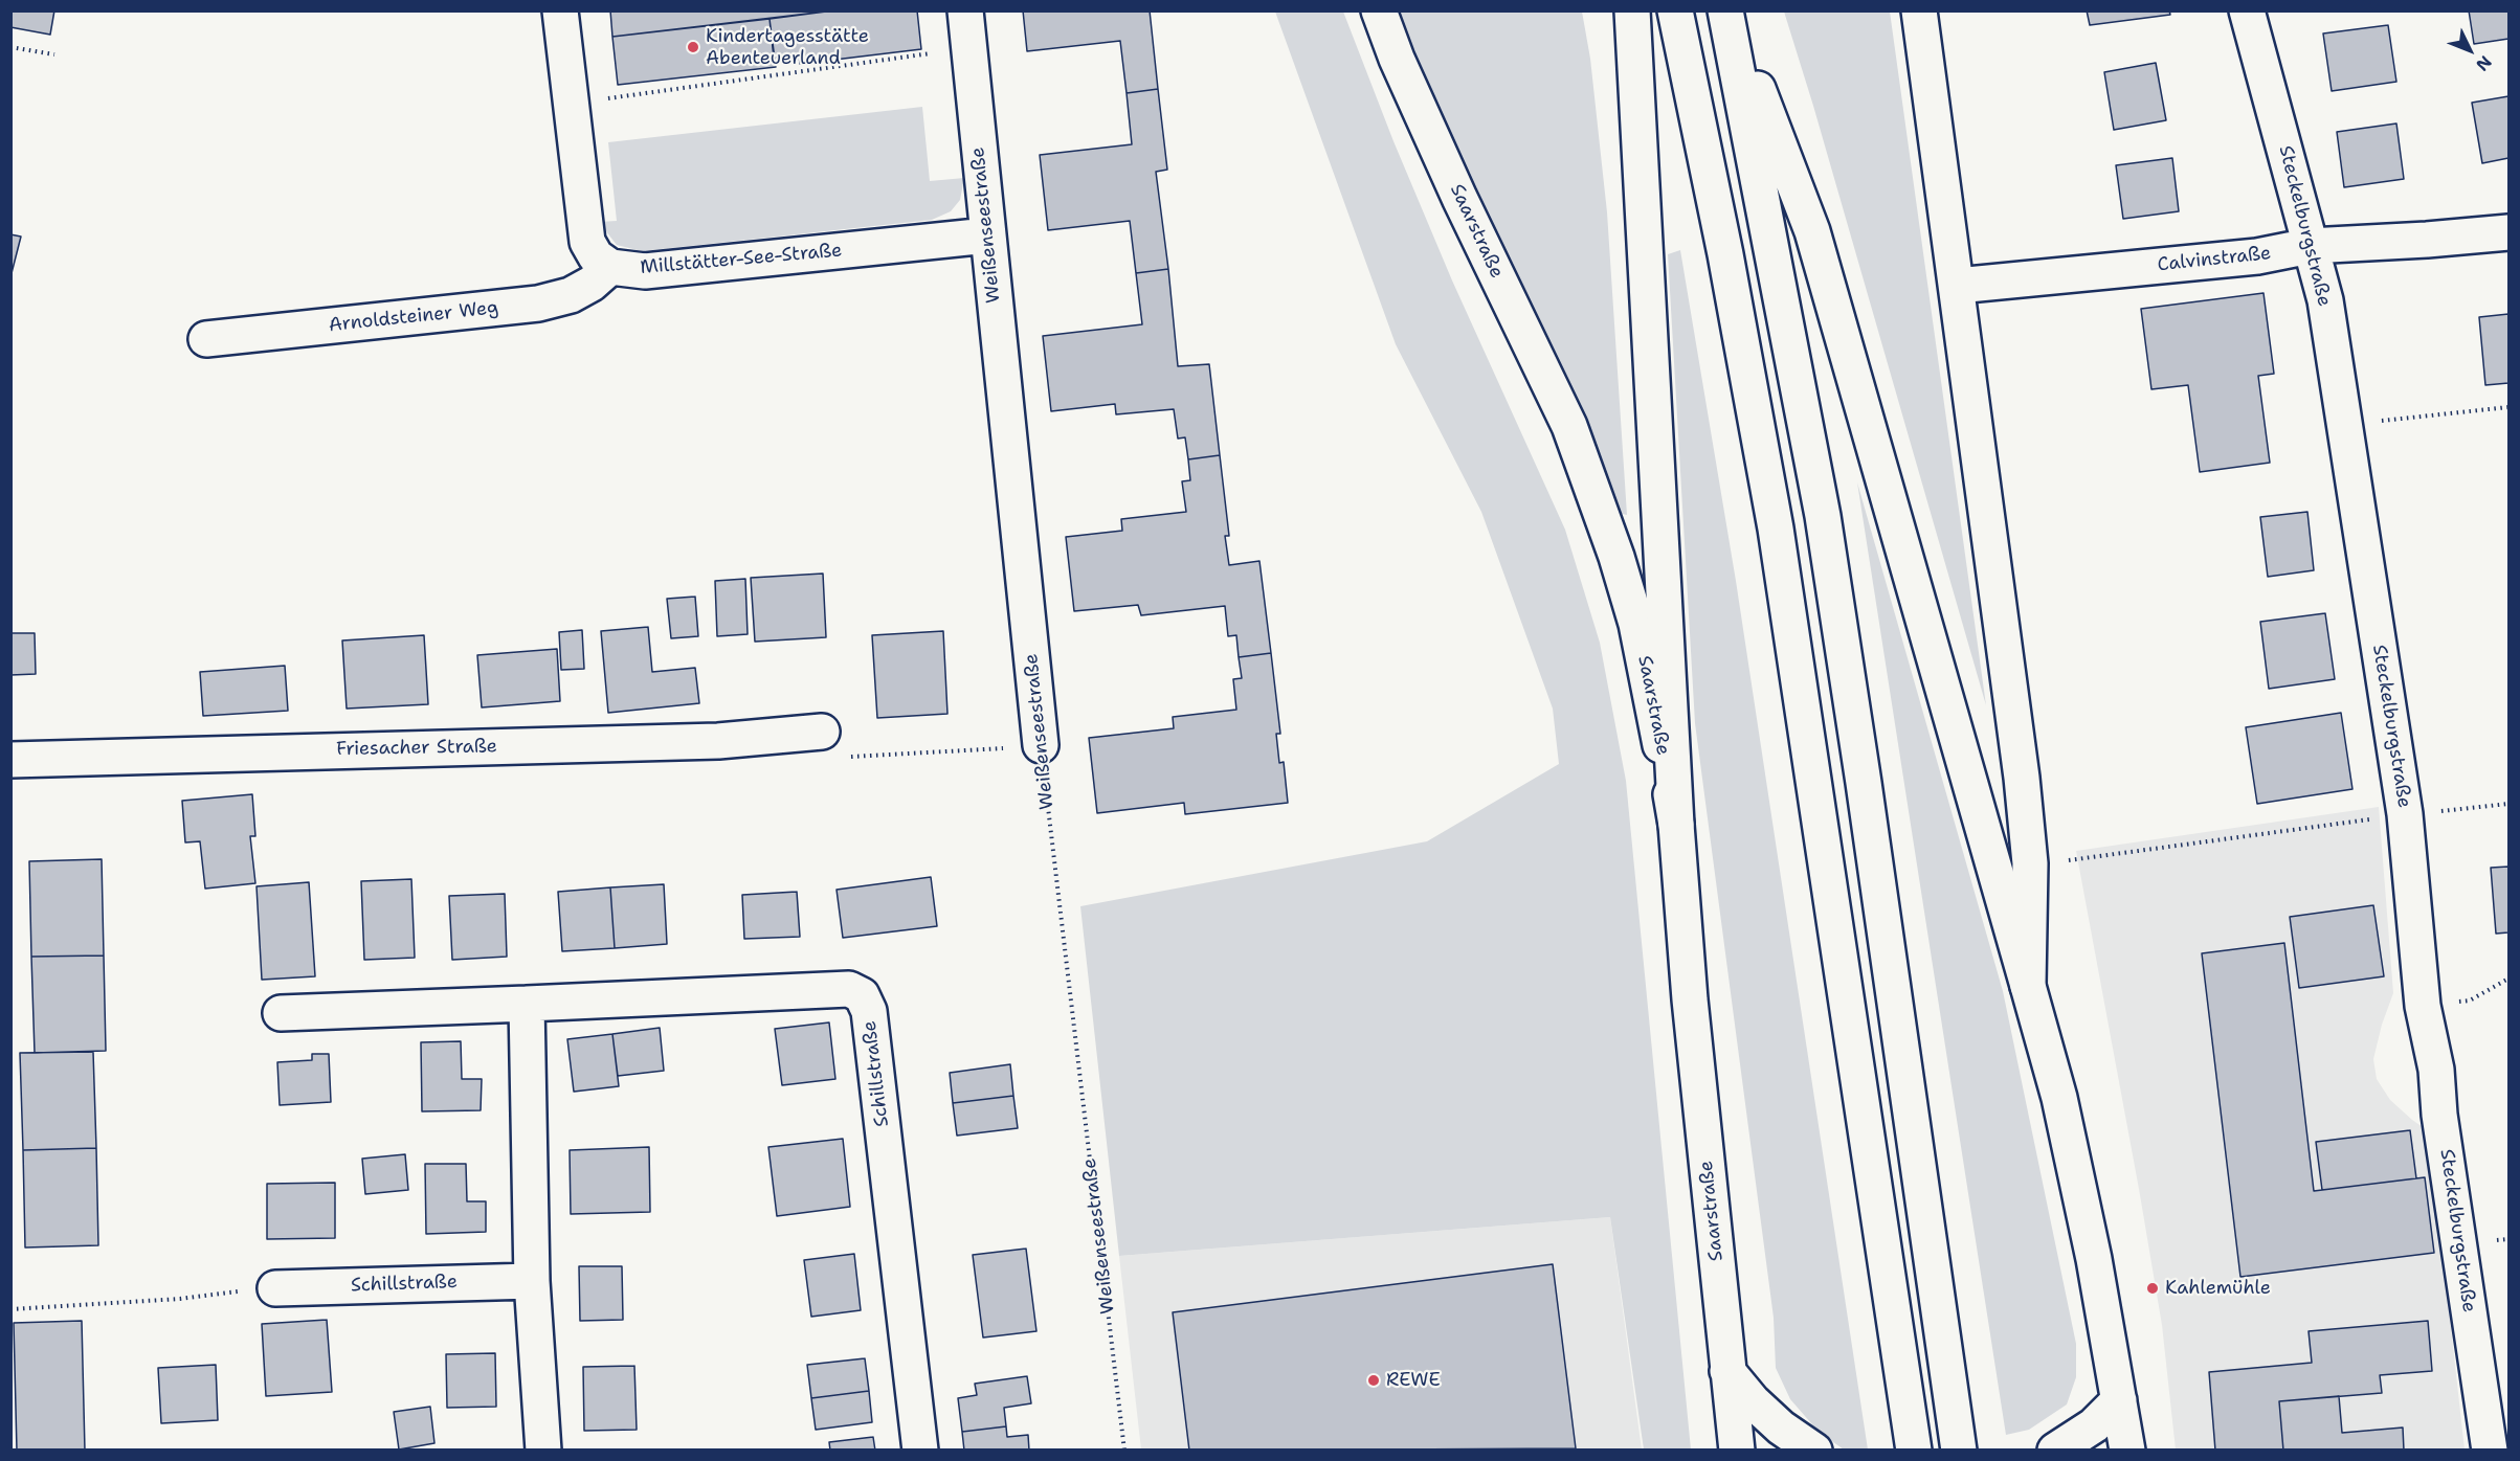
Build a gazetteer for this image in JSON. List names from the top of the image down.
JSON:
{
  "streets": {
    "main road": [
      "Weißenseestraße",
      "Steckelburgstraße",
      "Saarstraße",
      "Millstätter-See-Straße",
      "Calvinstraße",
      "Arnoldsteiner Weg",
      "Friesacher Straße",
      "Schillstraße"
    ]
  },
  "crossings": [
    ["Weißenseestraße", "Millstätter-See-Straße"],
    ["Steckelburgstraße", "Calvinstraße"],
    ["Millstätter-See-Straße", "Arnoldsteiner Weg"]
  ],
  "places": ["Kindertagesstätte Abenteuerland", "Kahlemühle", "REWE"],
  "north": "bottom right"
}
